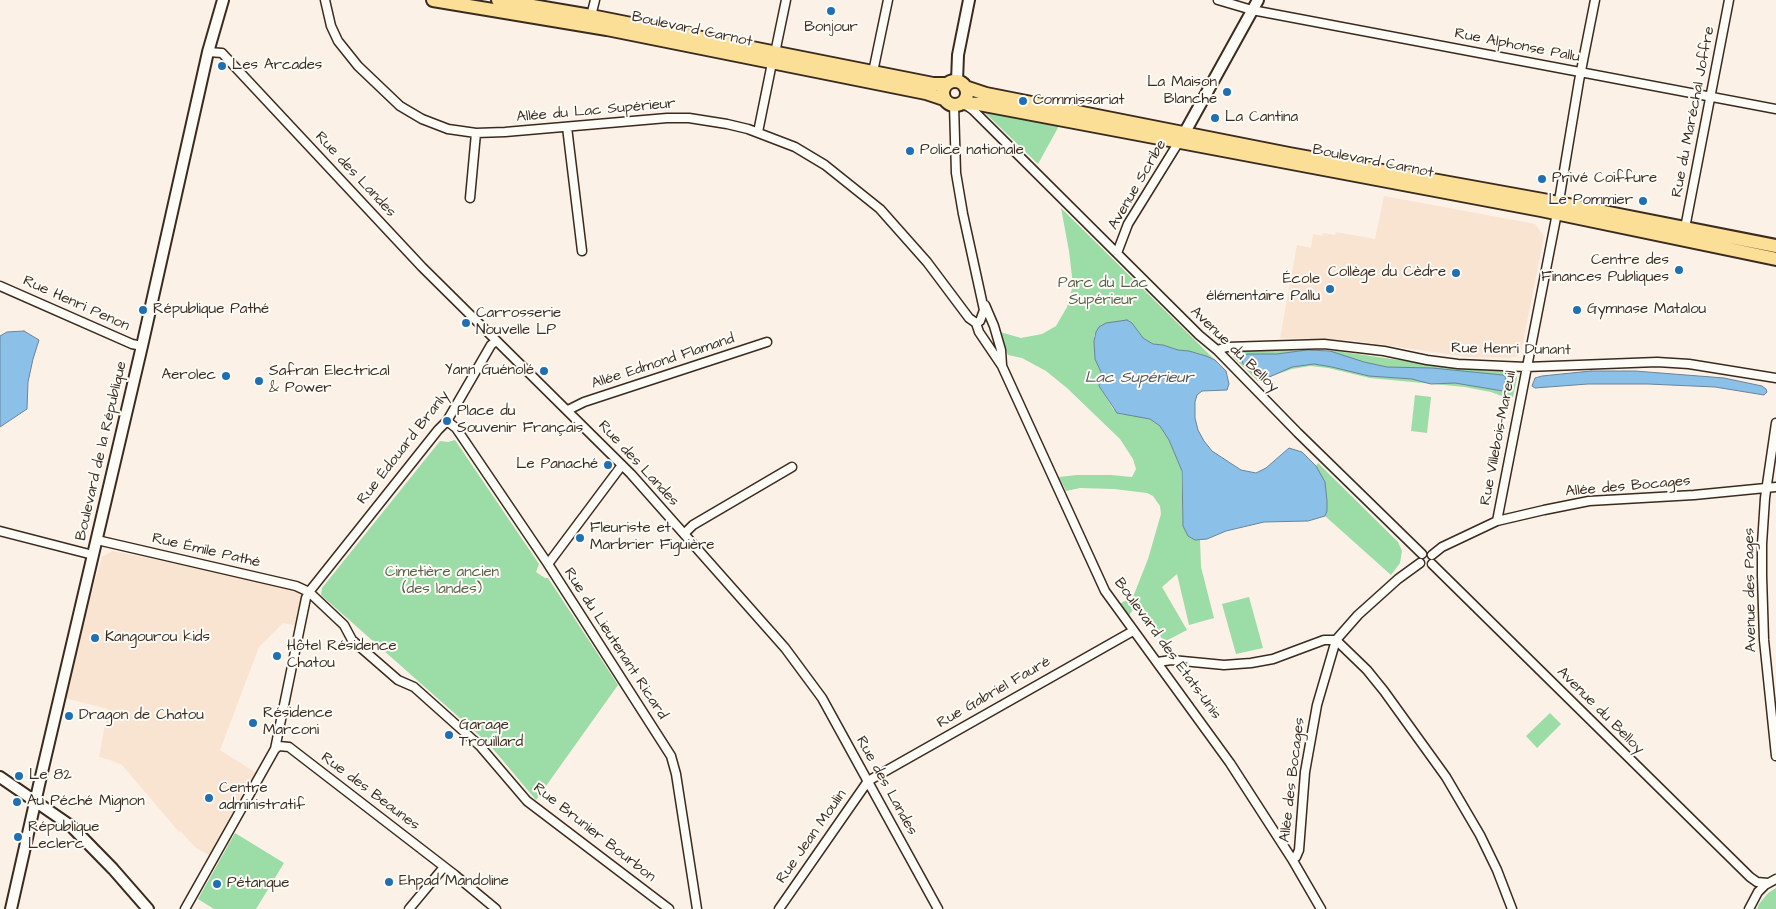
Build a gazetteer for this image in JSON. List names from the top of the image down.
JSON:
{
  "streets": {
    "main road": ["Boulevard Carnot"],
    "street": [
      "Rue Alphonse Pallu",
      "Allée du Lac Supérieur",
      "Rue du Maréchal Joffre",
      "Rue des Landes",
      "Avenue Scribe",
      "Rue Henri Penon",
      "Avenue du Belloy",
      "Rue Henri Dunant",
      "Allée Edmond Flamand",
      "Rue Villebois-Mareuil",
      "Rue Édouard Branly",
      "Boulevard de la République",
      "Allée des Bocages",
      "Rue Émile Pathé",
      "Avenue des Pages",
      "Rue du Lieutenant Ricard",
      "Boulevard des États-Unis",
      "Rue Gabriel Fauré",
      "Rue des Beaunes",
      "Rue Brunier Bourbon",
      "Rue Jean Moulin"
    ]
  },
  "crossings": [
    ["Boulevard Carnot", "Rue du Maréchal Joffre"],
    ["Boulevard Carnot", "Avenue Scribe"],
    ["Boulevard Carnot", "Avenue du Belloy"],
    ["Boulevard Carnot", "Rue Villebois-Mareuil"],
    ["Boulevard Carnot", "Boulevard des États-Unis"],
    ["Rue Alphonse Pallu", "Rue du Maréchal Joffre"],
    ["Rue Alphonse Pallu", "Rue Villebois-Mareuil"],
    ["Allée du Lac Supérieur", "Boulevard des États-Unis"],
    ["Rue des Landes", "Allée Edmond Flamand"],
    ["Rue des Landes", "Rue Édouard Branly"],
    ["Rue des Landes", "Boulevard de la République"],
    ["Rue des Landes", "Rue Gabriel Fauré"],
    ["Rue des Landes", "Rue Jean Moulin"],
    ["Avenue Scribe", "Avenue du Belloy"],
    ["Rue Henri Penon", "Boulevard de la République"],
    ["Avenue du Belloy", "Rue Henri Dunant"],
    ["Avenue du Belloy", "Allée des Bocages"],
    ["Avenue du Belloy", "Boulevard des États-Unis"],
    ["Rue Henri Dunant", "Rue Villebois-Mareuil"],
    ["Rue Villebois-Mareuil", "Allée des Bocages"],
    ["Rue Édouard Branly", "Rue Émile Pathé"],
    ["Rue Édouard Branly", "Rue du Lieutenant Ricard"],
    ["Rue Édouard Branly", "Rue Brunier Bourbon"],
    ["Boulevard de la République", "Rue Émile Pathé"],
    ["Allée des Bocages", "Avenue des Pages"],
    ["Allée des Bocages", "Boulevard des États-Unis"],
    ["Rue Émile Pathé", "Rue Brunier Bourbon"],
    ["Boulevard des États-Unis", "Rue Gabriel Fauré"],
    ["Rue Gabriel Fauré", "Rue Jean Moulin"]
  ],
  "water": ["Lac Supérieur"],
  "parks": ["Parc du Lac Supérieur", "Cimetière ancien (des landes)"],
  "places": [
    "Bonjour",
    "Les Arcades",
    "La Maison Blanche",
    "Commissariat",
    "La Cantina",
    "Police nationale",
    "Privé Coiffure",
    "Le Pommier",
    "Centre des Finances Publiques",
    "Collège du Cèdre",
    "École élémentaire Pallu",
    "République Pathé",
    "Gymnase Matalou",
    "Carrosserie Nouvelle LP",
    "Yann Guénolé",
    "Aerolec",
    "Safran Electrical & Power",
    "Place du Souvenir Français",
    "Le Panaché",
    "Fleuriste et Marbrier Figuière",
    "Kangourou kids",
    "Hôtel Résidence Chatou",
    "Dragon de Chatou",
    "Résidence Marconi",
    "Garage Trouillard",
    "Le 82",
    "Centre administratif",
    "Au Péché Mignon",
    "République Leclerc",
    "Ehpad Mandoline",
    "Pétanque"
  ]
}
